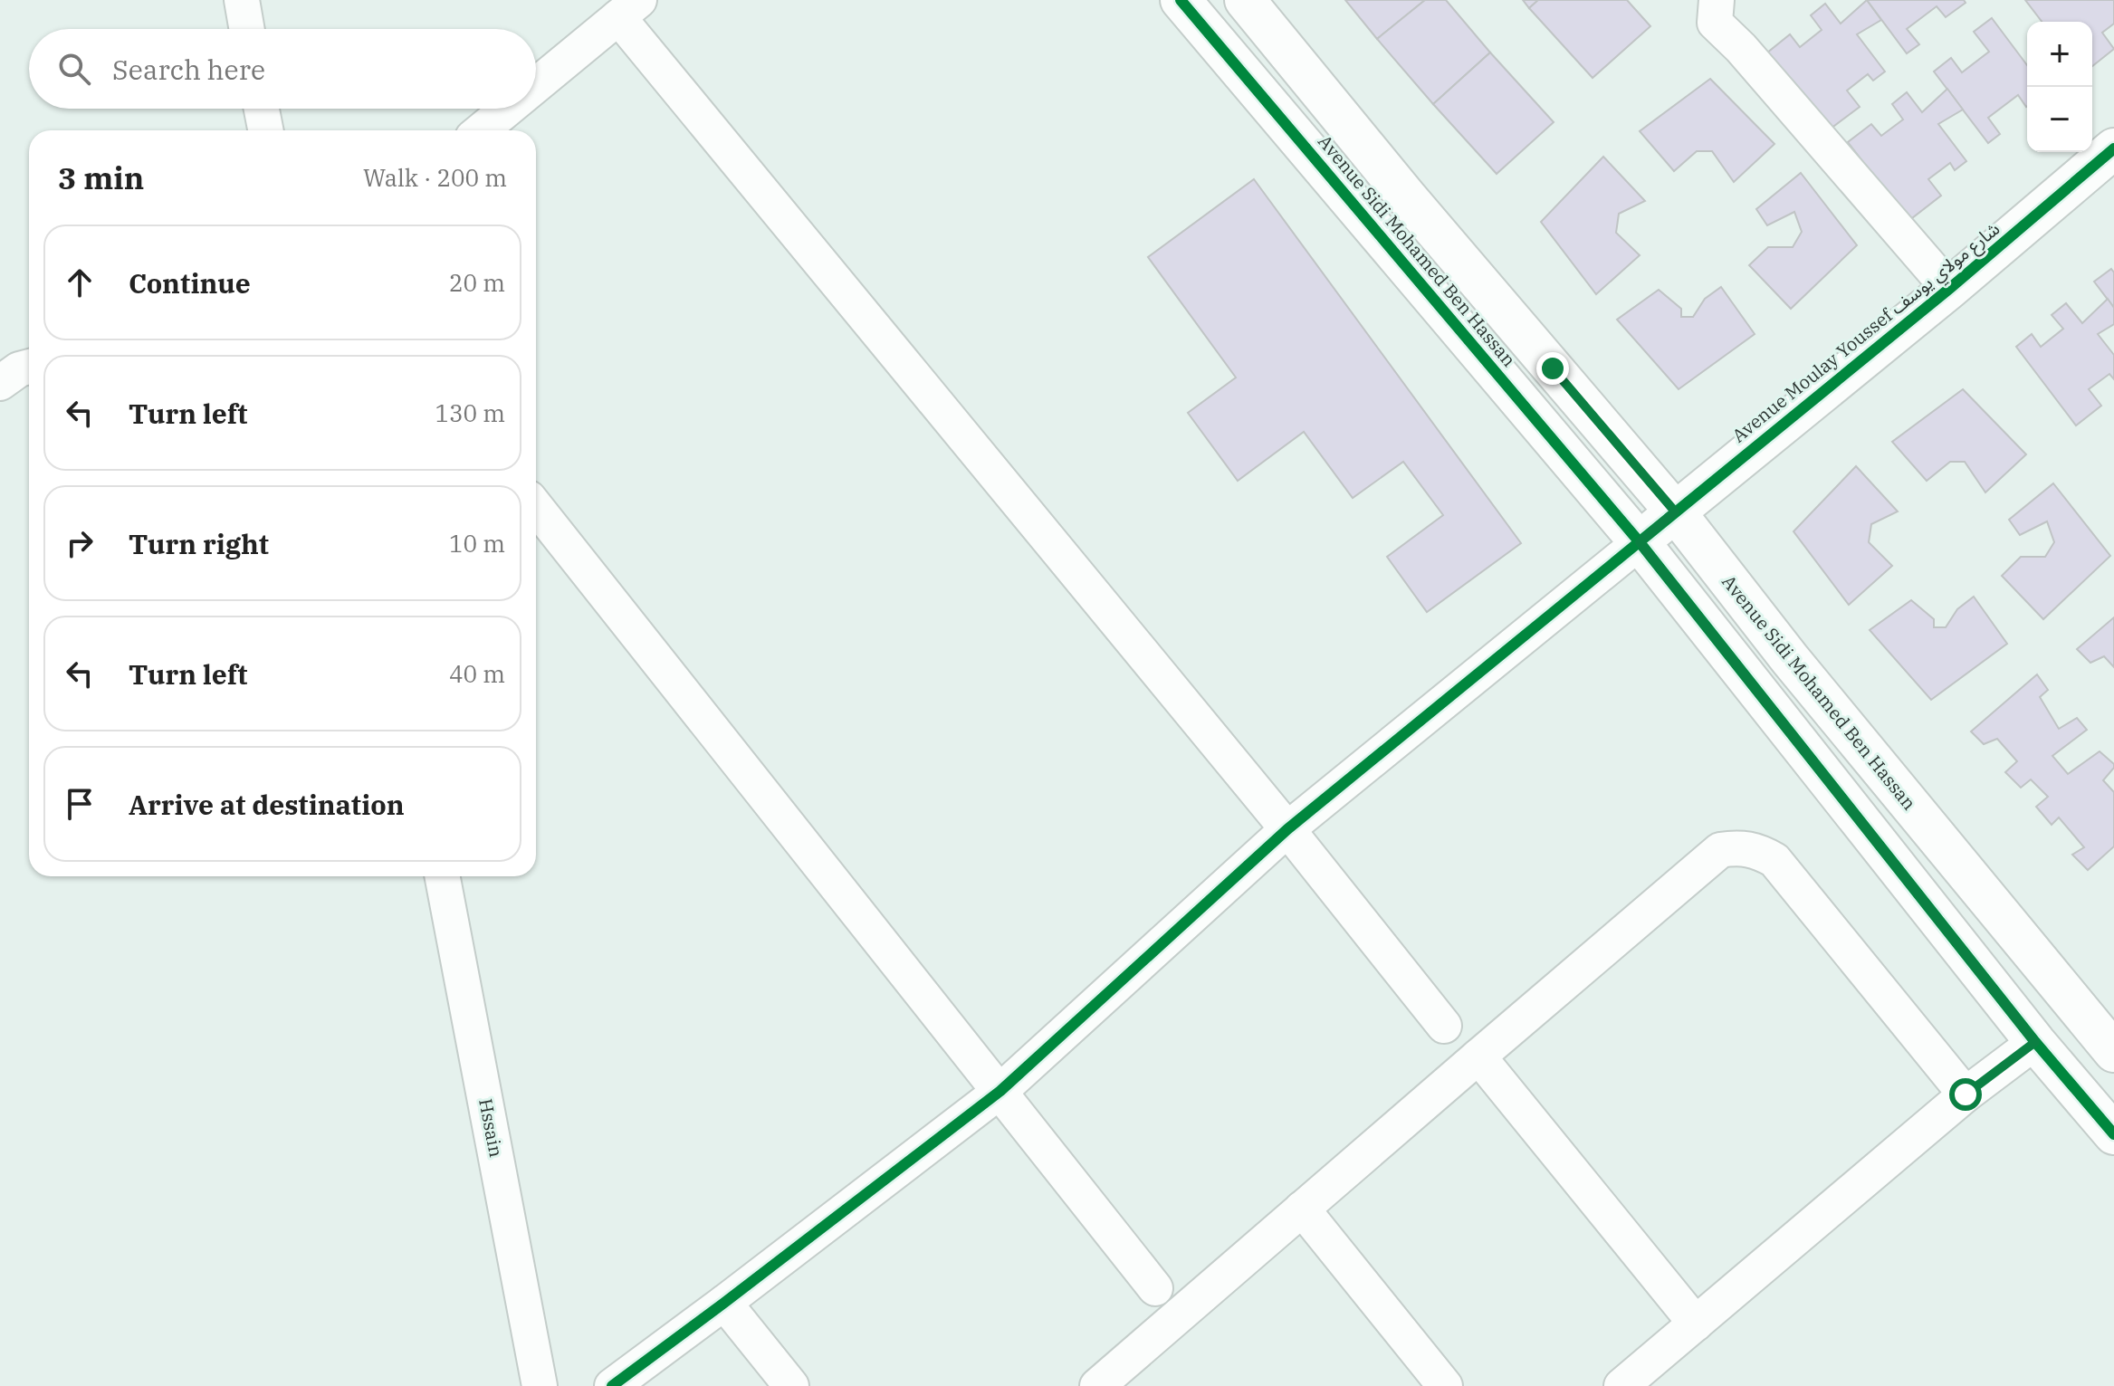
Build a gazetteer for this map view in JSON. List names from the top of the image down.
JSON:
{
  "streets": {
    "street": ["Avenue Sidi Mohamed Ben Hassan", "Avenue Moulay Youssef شارع مولاي يوسف", "Hssain"]
  },
  "crossings": [
    ["Avenue Sidi Mohamed Ben Hassan", "Avenue Moulay Youssef شارع مولاي يوسف"]
  ],
  "page": {
    "map_buttons": ["+", "−"],
    "search": "Search here",
    "heading": ["3 min", "Walk · 200 m"],
    "list": [
      ["Continue", "20 m"],
      ["Turn left", "130 m"],
      ["Turn right", "10 m"],
      ["Turn left", "40 m"],
      "Arrive at destination"
    ]
  }
}
